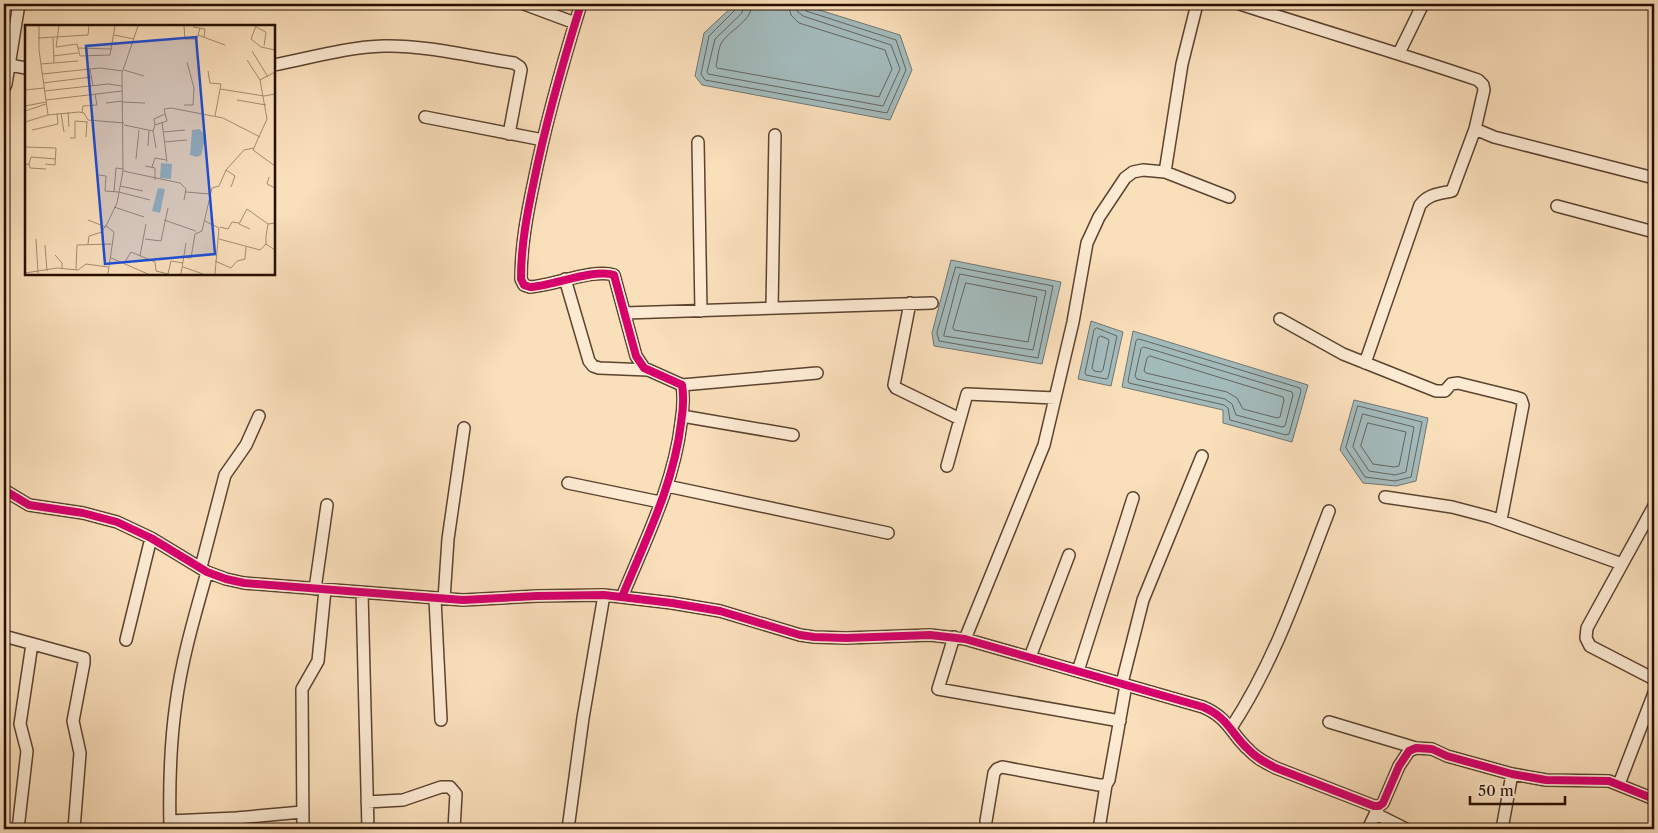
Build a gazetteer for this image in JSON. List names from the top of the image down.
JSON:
{
  "scale_bar": "50 m"
}
